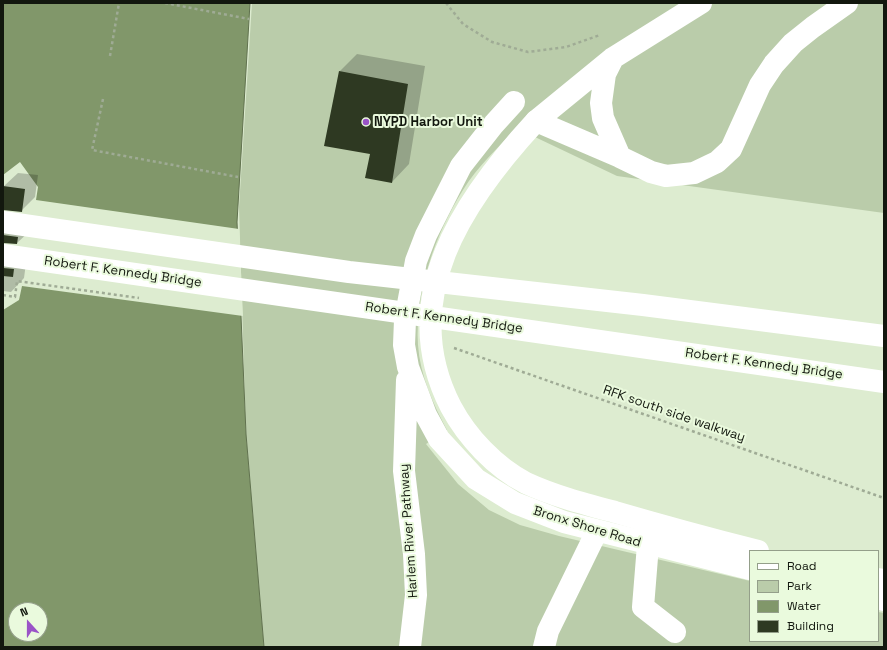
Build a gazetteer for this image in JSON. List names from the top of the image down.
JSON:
{
  "streets": {
    "main road": ["Robert F. Kennedy Bridge", "Bronx Shore Road", "Harlem River Pathway"],
    "path": ["RFK south side walkway"]
  },
  "crossings": [
    ["Bronx Shore Road", "Harlem River Pathway"]
  ],
  "places": ["NYPD Harbor Unit"],
  "legend": [
    "Road",
    "Park",
    "Water",
    "Building"
  ],
  "north": "top"
}
